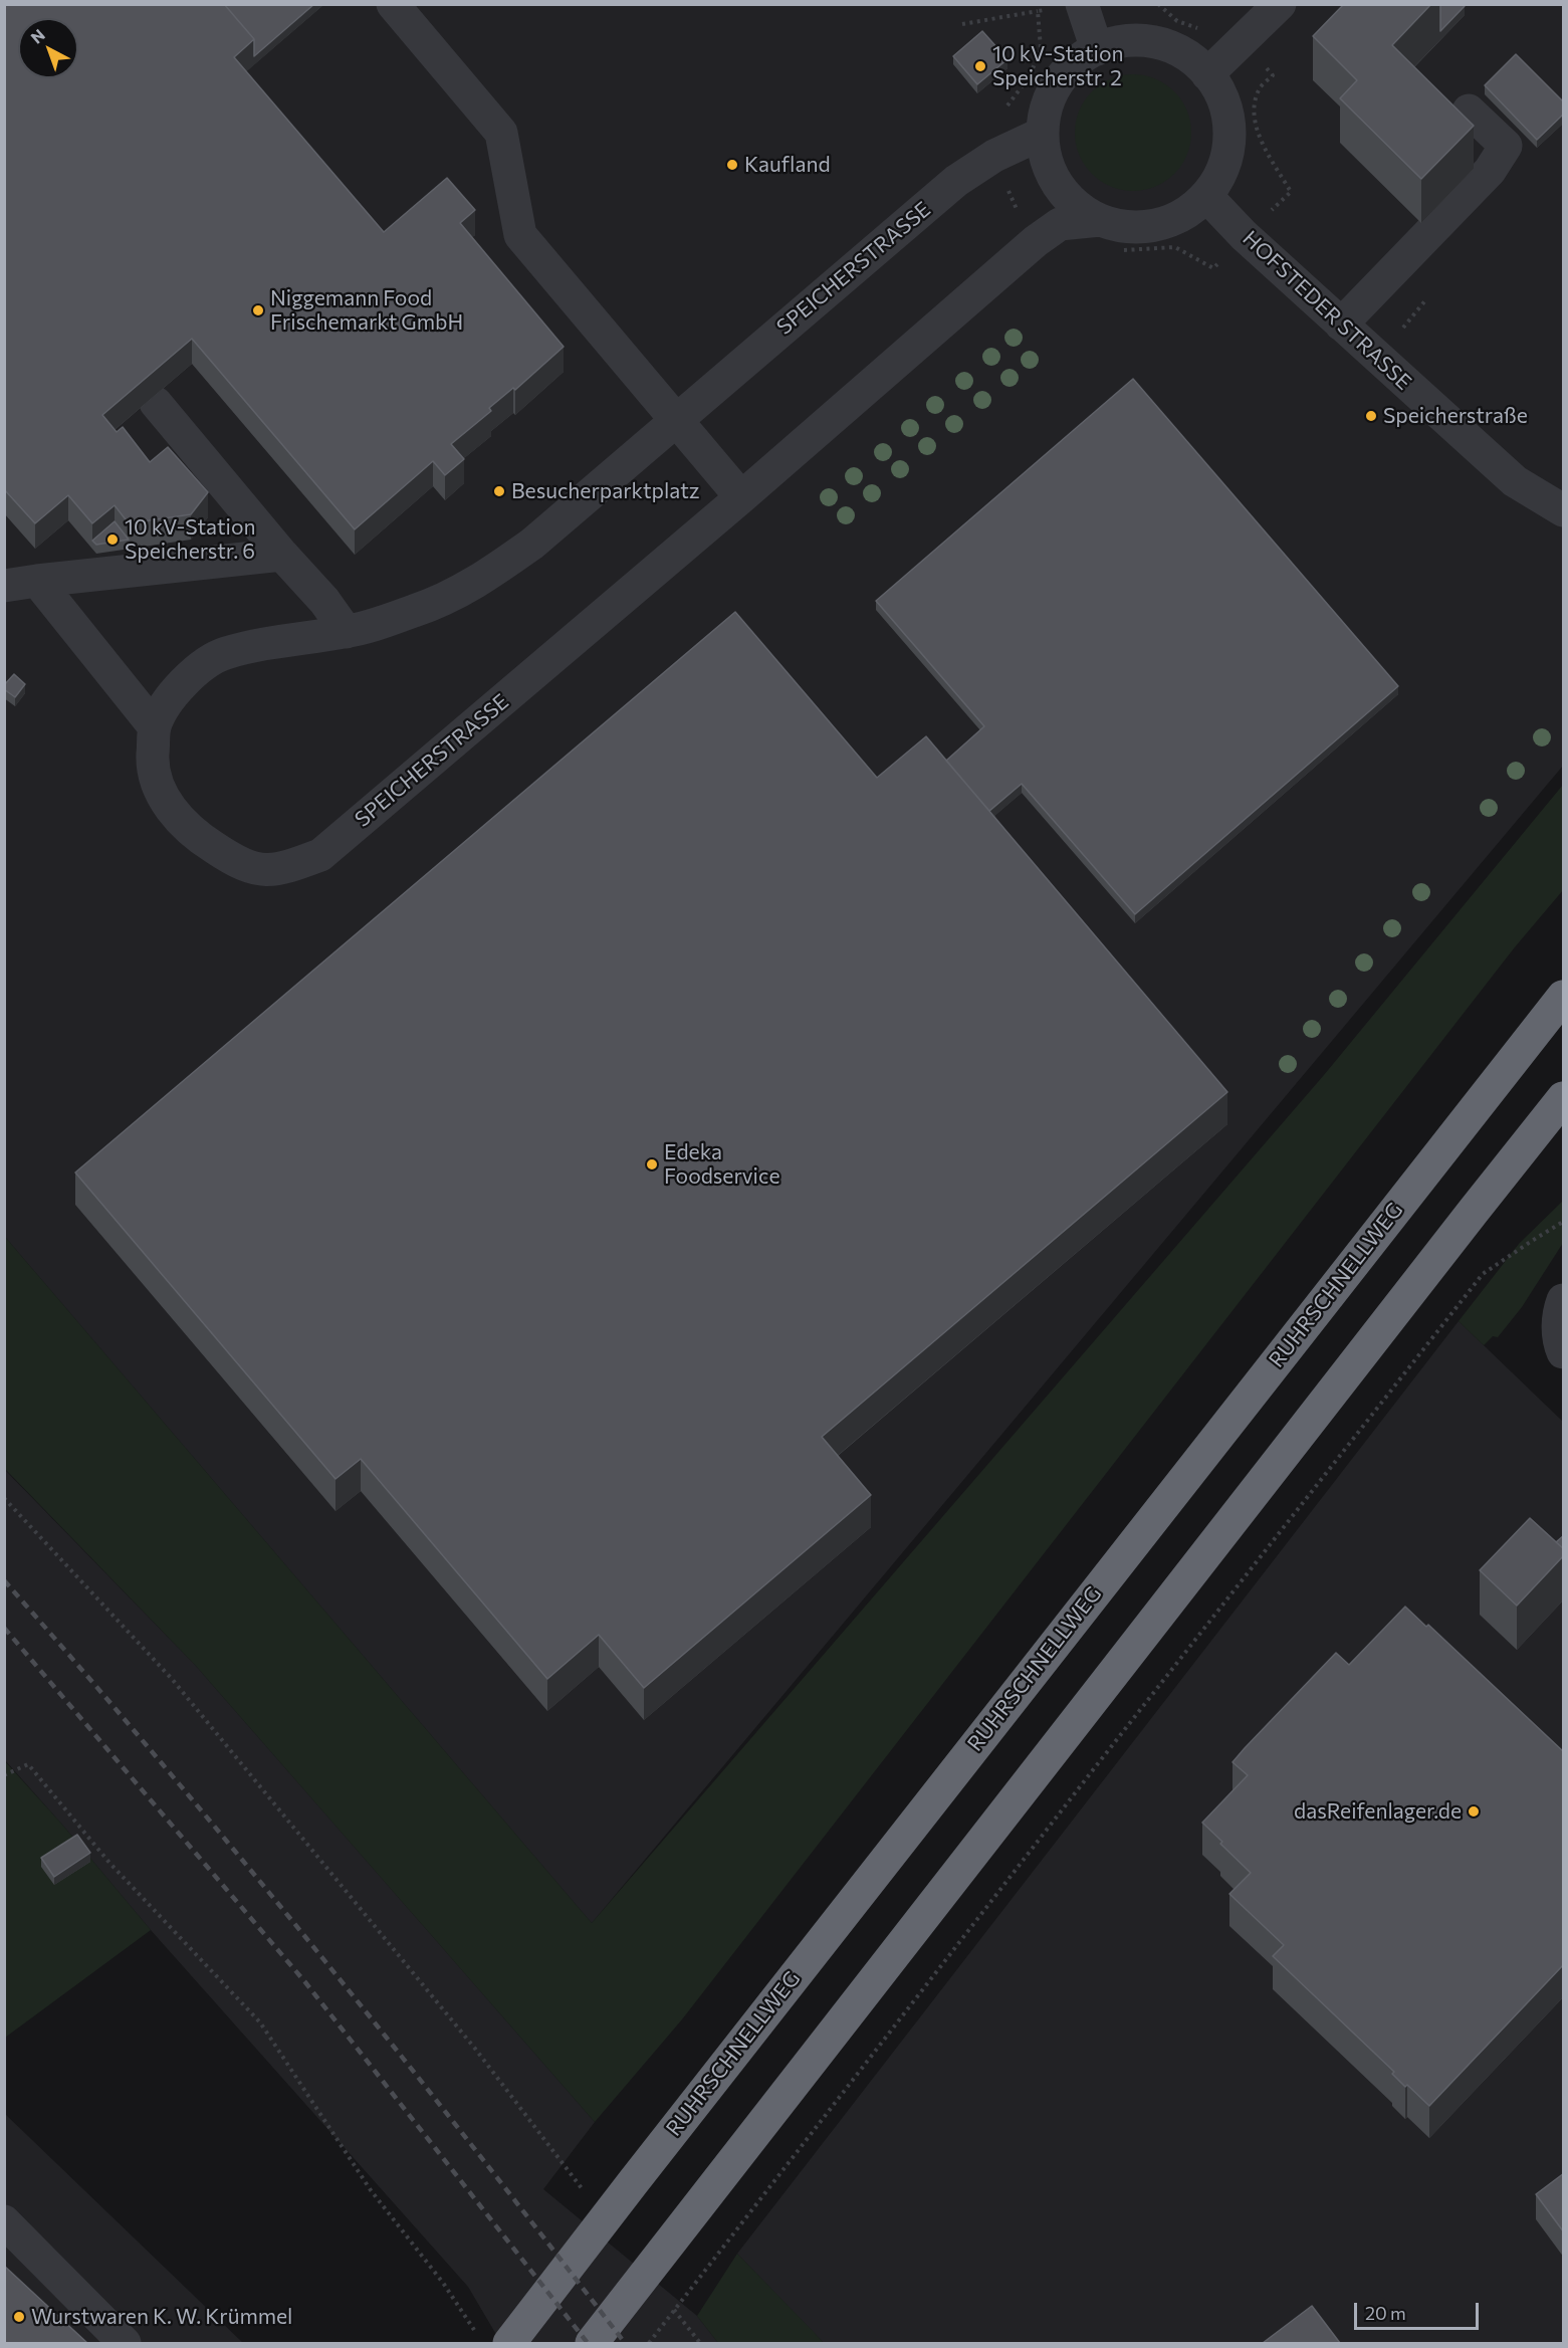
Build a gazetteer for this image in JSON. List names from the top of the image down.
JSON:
{
  "streets": {
    "highway": ["RUHRSCHNELLWEG"],
    "street": ["SPEICHERSTRASSE", "HOFSTEDER STRASSE"]
  },
  "crossings": [
    ["SPEICHERSTRASSE", "HOFSTEDER STRASSE"]
  ],
  "places": [
    "10 kV-Station Speicherstr. 2",
    "Kaufland",
    "Niggemann Food Frischemarkt GmbH",
    "Speicherstraße",
    "Besucherparktplatz",
    "10 kV-Station Speicherstr. 6",
    "Edeka Foodservice",
    "dasReifenlager.de",
    "Wurstwaren K. W. Krümmel"
  ],
  "scale_bar": "20 m",
  "north": "top left"
}
